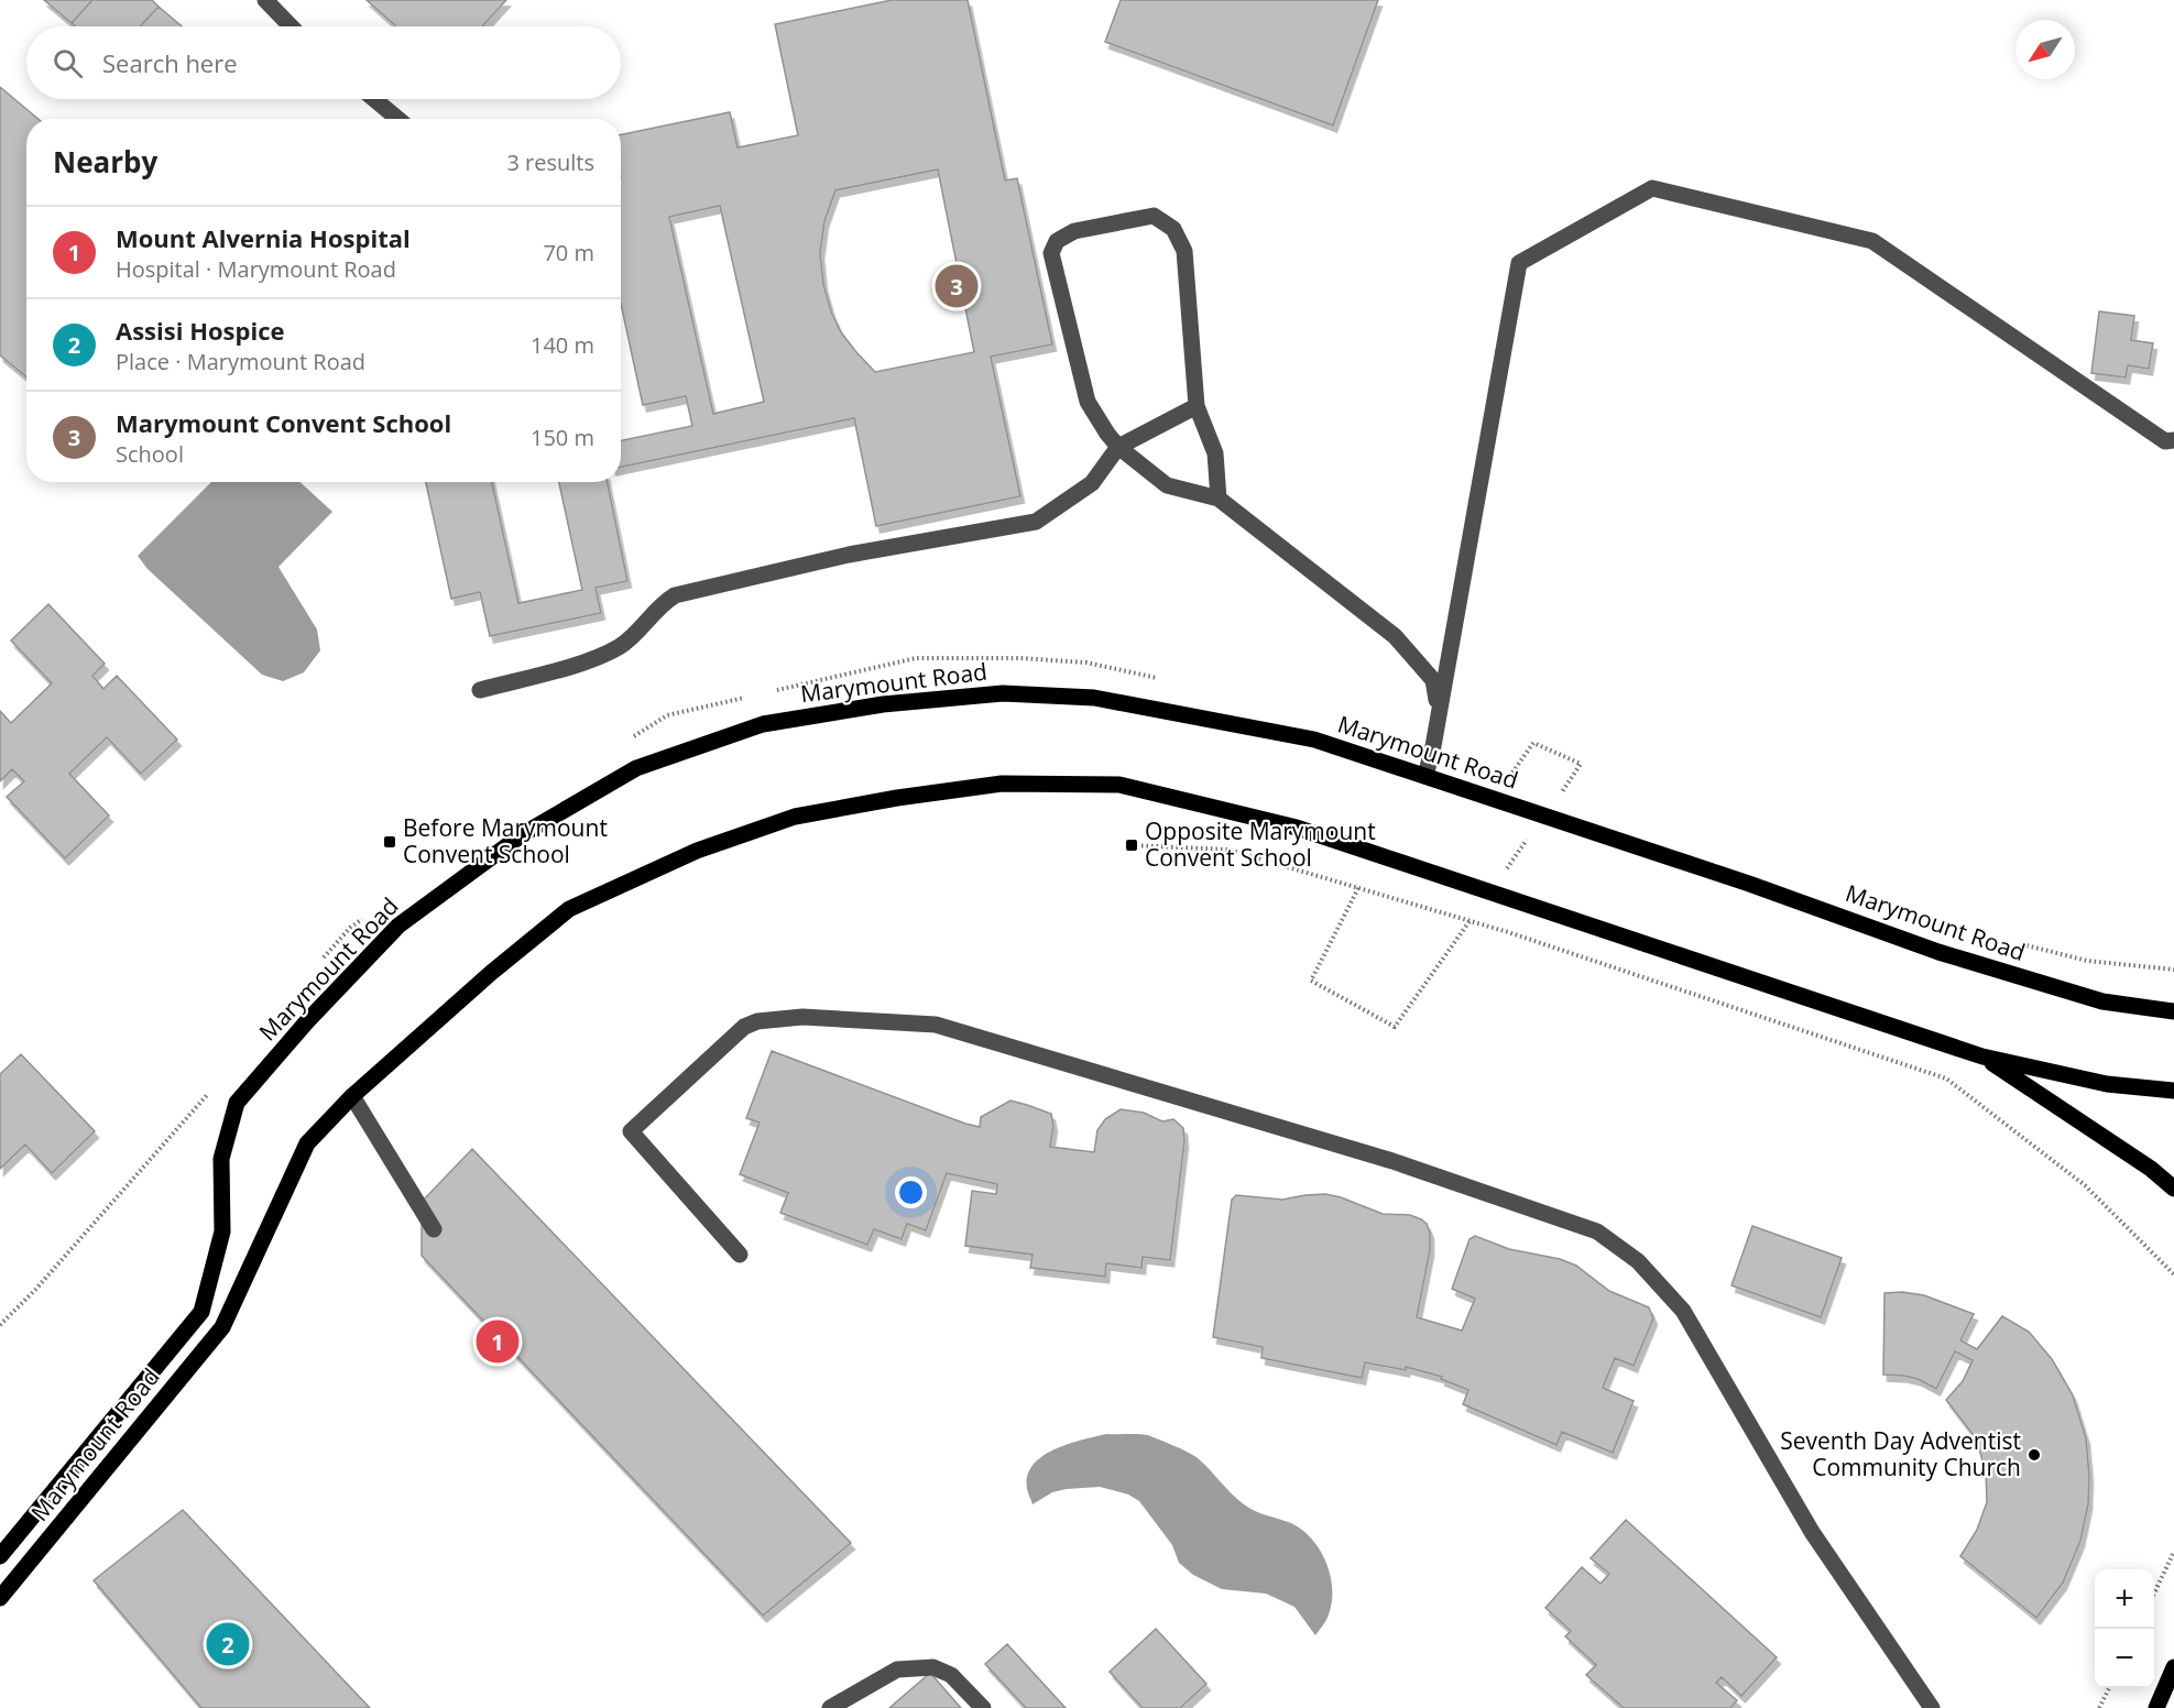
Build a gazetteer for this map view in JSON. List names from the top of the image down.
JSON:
{
  "streets": {
    "main road": ["Marymount Road"]
  },
  "places": {
    "transit": ["Before Marymount Convent School", "Opposite Marymount Convent School"],
    "other": ["Seventh Day Adventist Community Church"]
  },
  "north": "bottom left",
  "page": {
    "search": "Search here",
    "heading": ["Nearby", "3 results"],
    "list": [
      {
        "mark": "1",
        "name": "Mount Alvernia Hospital",
        "note": "Hospital · Marymount Road",
        "value": "70 m"
      },
      {
        "mark": "2",
        "name": "Assisi Hospice",
        "note": "Place · Marymount Road",
        "value": "140 m"
      },
      {
        "mark": "3",
        "name": "Marymount Convent School",
        "note": "School",
        "value": "150 m"
      }
    ],
    "pins": ["3", "1", "2"],
    "map_buttons": ["+", "−"]
  }
}
